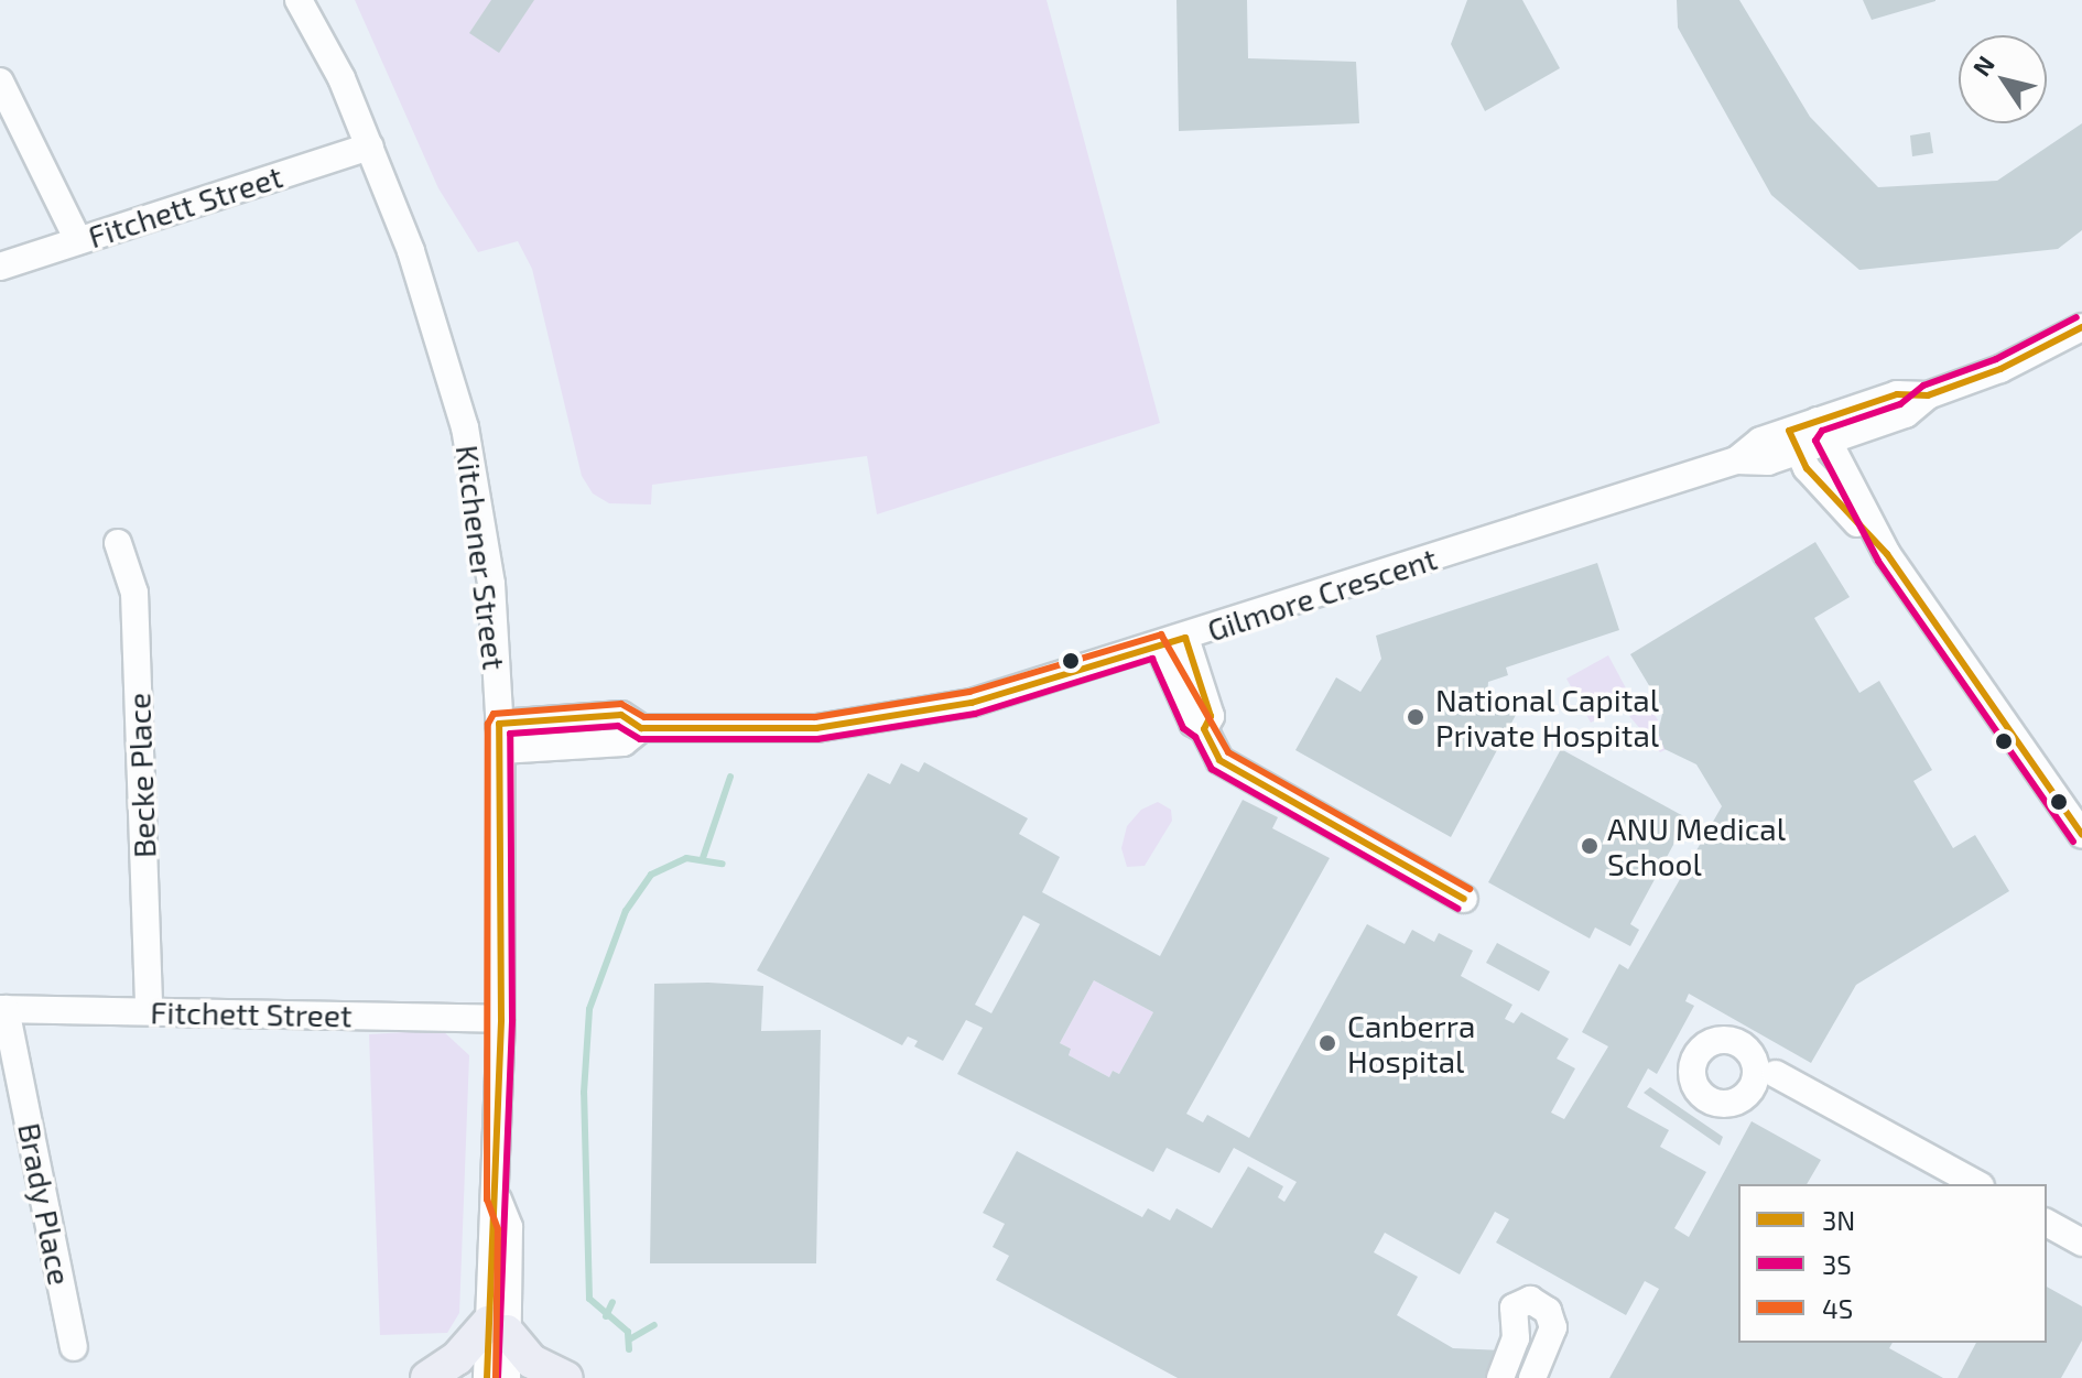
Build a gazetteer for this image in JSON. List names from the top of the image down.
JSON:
{
  "streets": {
    "street": [
      "Fitchett Street",
      "Kitchener Street",
      "Gilmore Crescent",
      "Becke Place",
      "Brady Place"
    ]
  },
  "crossings": [
    ["Fitchett Street", "Kitchener Street"],
    ["Fitchett Street", "Becke Place"],
    ["Fitchett Street", "Brady Place"],
    ["Kitchener Street", "Gilmore Crescent"]
  ],
  "places": ["National Capital Private Hospital", "ANU Medical School", "Canberra Hospital"],
  "lines": ["transit line 3S", "transit line 3N", "transit line 4S"],
  "legend": ["3N", "3S", "4S"],
  "north": "top left"
}
